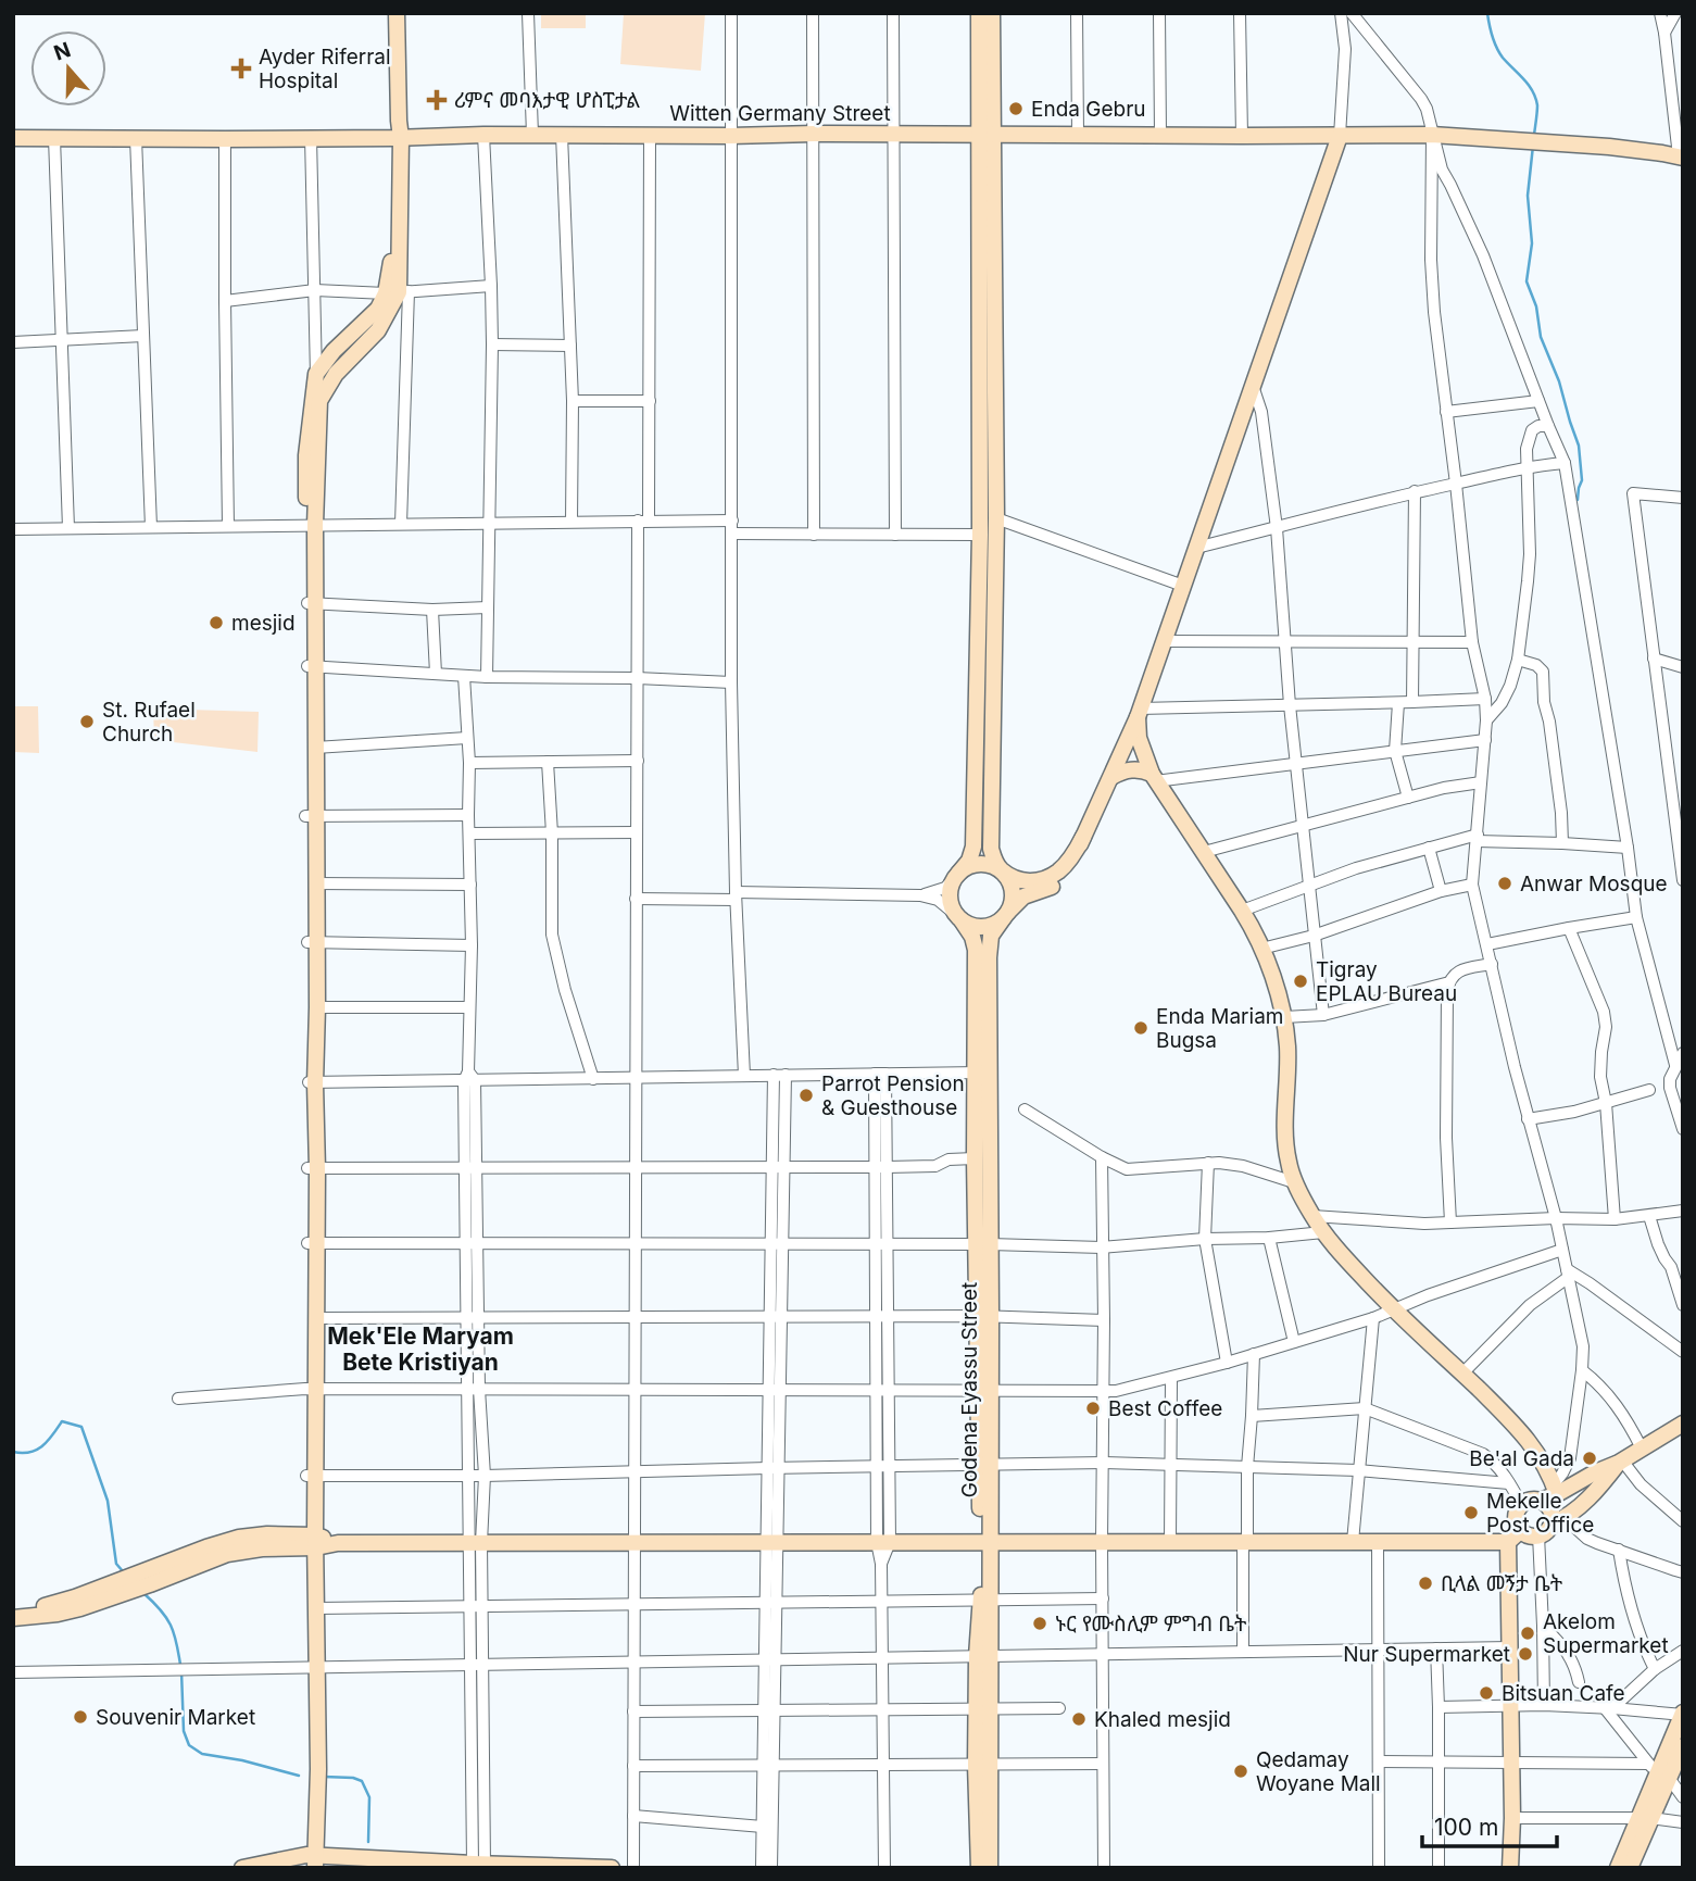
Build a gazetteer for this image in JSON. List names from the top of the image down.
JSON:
{
  "streets": {
    "street": ["Witten Germany Street", "Godena Eyassu Street"]
  },
  "districts": ["Mek'Ele Maryam Bete Kristiyan"],
  "places": {
    "health": ["Ayder Riferral Hospital", "ሪምና መባእታዊ ሆስፒታል"],
    "other": [
      "Enda Gebru",
      "mesjid",
      "St. Rufael Church",
      "Anwar Mosque",
      "Tigray EPLAU Bureau",
      "Enda Mariam Bugsa",
      "Parrot Pension & Guesthouse",
      "Best Coffee",
      "Be'al Gada",
      "Mekelle Post Office",
      "ቢላል መኝታ ቤት",
      "ኑር የሙስሊም ምግብ ቤት",
      "Akelom Supermarket",
      "Nur Supermarket",
      "Bitsuan Cafe",
      "Souvenir Market",
      "Khaled mesjid",
      "Qedamay Woyane Mall"
    ]
  },
  "scale_bar": "100 m",
  "north": "top"
}
